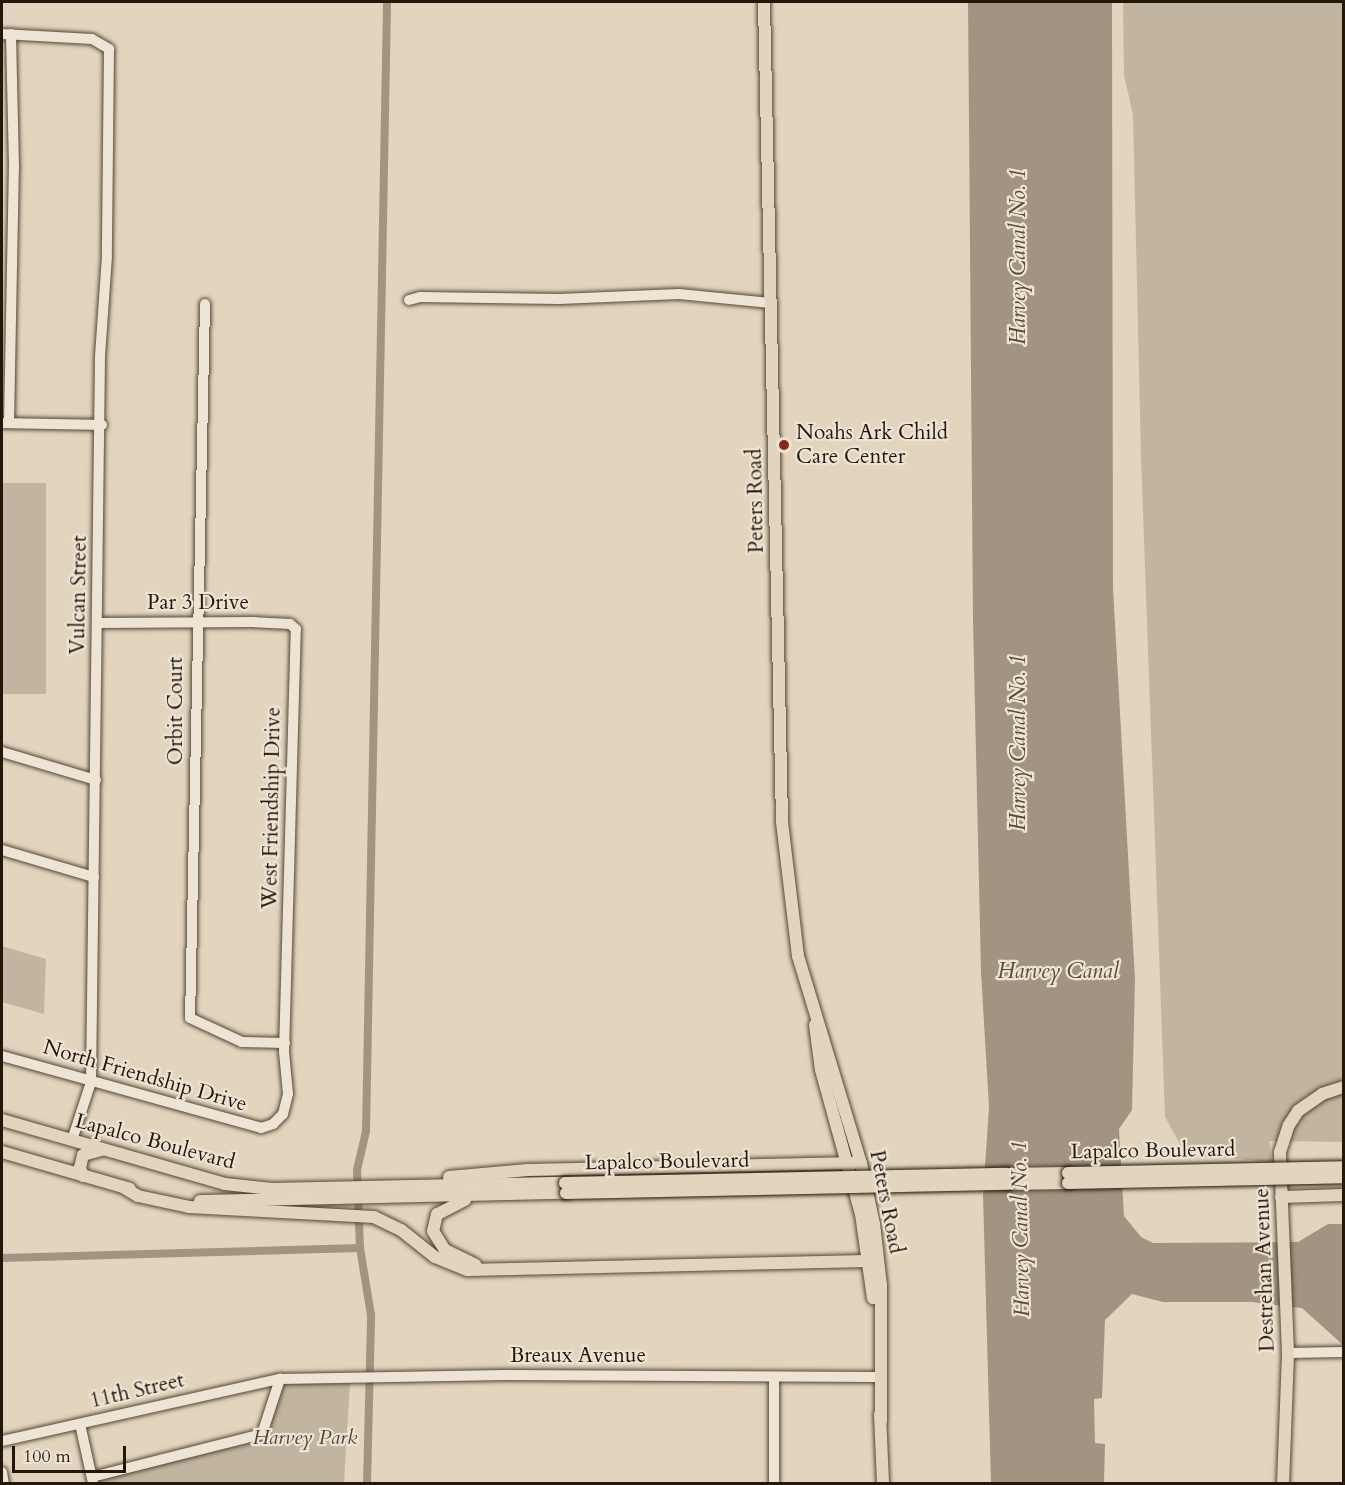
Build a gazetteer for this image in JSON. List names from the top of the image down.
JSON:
{
  "streets": {
    "main road": ["Peters Road", "Lapalco Boulevard", "Destrehan Avenue"],
    "street": [
      "Vulcan Street",
      "Par 3 Drive",
      "Orbit Court",
      "West Friendship Drive",
      "North Friendship Drive",
      "Breaux Avenue",
      "11th Street"
    ]
  },
  "crossings": [
    ["Peters Road", "Breaux Avenue"],
    ["Vulcan Street", "Par 3 Drive"],
    ["Vulcan Street", "North Friendship Drive"],
    ["Vulcan Street", "Lapalco Boulevard"],
    ["Par 3 Drive", "Orbit Court"],
    ["Par 3 Drive", "West Friendship Drive"],
    ["Orbit Court", "West Friendship Drive"],
    ["Orbit Court", "North Friendship Drive"],
    ["West Friendship Drive", "North Friendship Drive"],
    ["Breaux Avenue", "11th Street"]
  ],
  "water": ["Harvey Canal No. 1", "Harvey Canal"],
  "parks": ["Harvey Park"],
  "places": ["Noahs Ark Child Care Center"],
  "scale_bar": "100 m"
}
